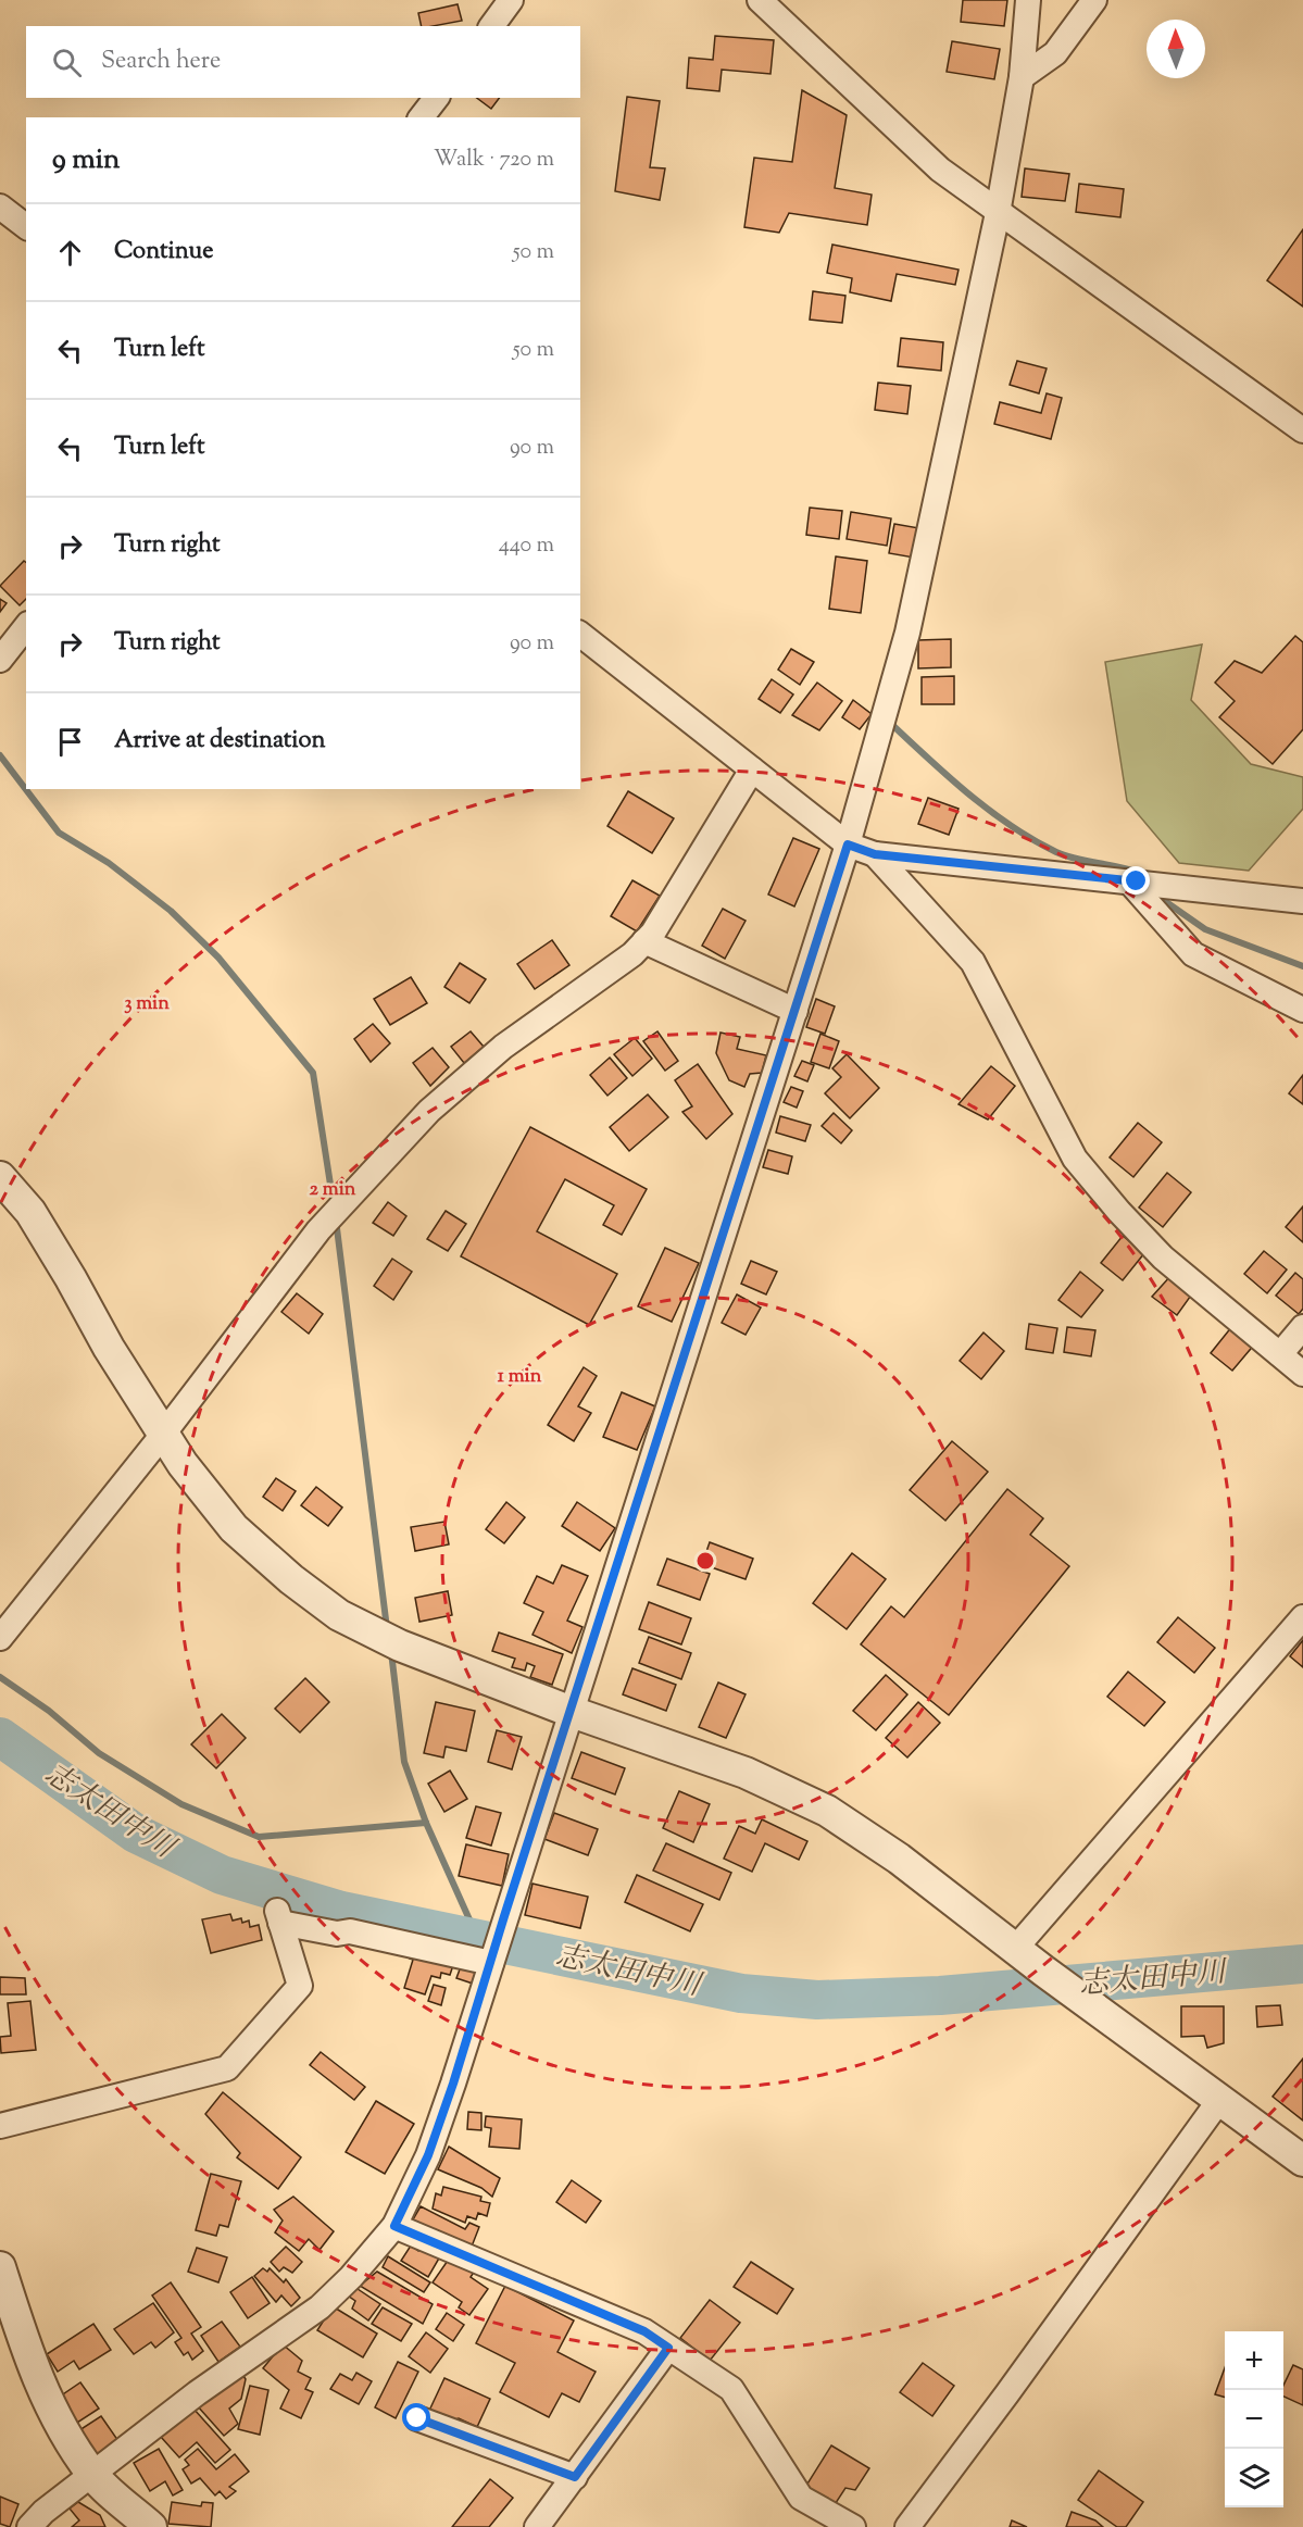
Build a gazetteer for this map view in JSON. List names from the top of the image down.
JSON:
{
  "water": ["志太田中川"],
  "north": "top",
  "page": {
    "search": "Search here",
    "heading": ["9 min", "Walk · 720 m"],
    "list": [
      ["Continue", "50 m"],
      ["Turn left", "50 m"],
      ["Turn left", "90 m"],
      ["Turn right", "440 m"],
      ["Turn right", "90 m"],
      "Arrive at destination"
    ],
    "map_buttons": ["+", "−"]
  },
  "rings": ["3 min", "2 min", "1 min"]
}
